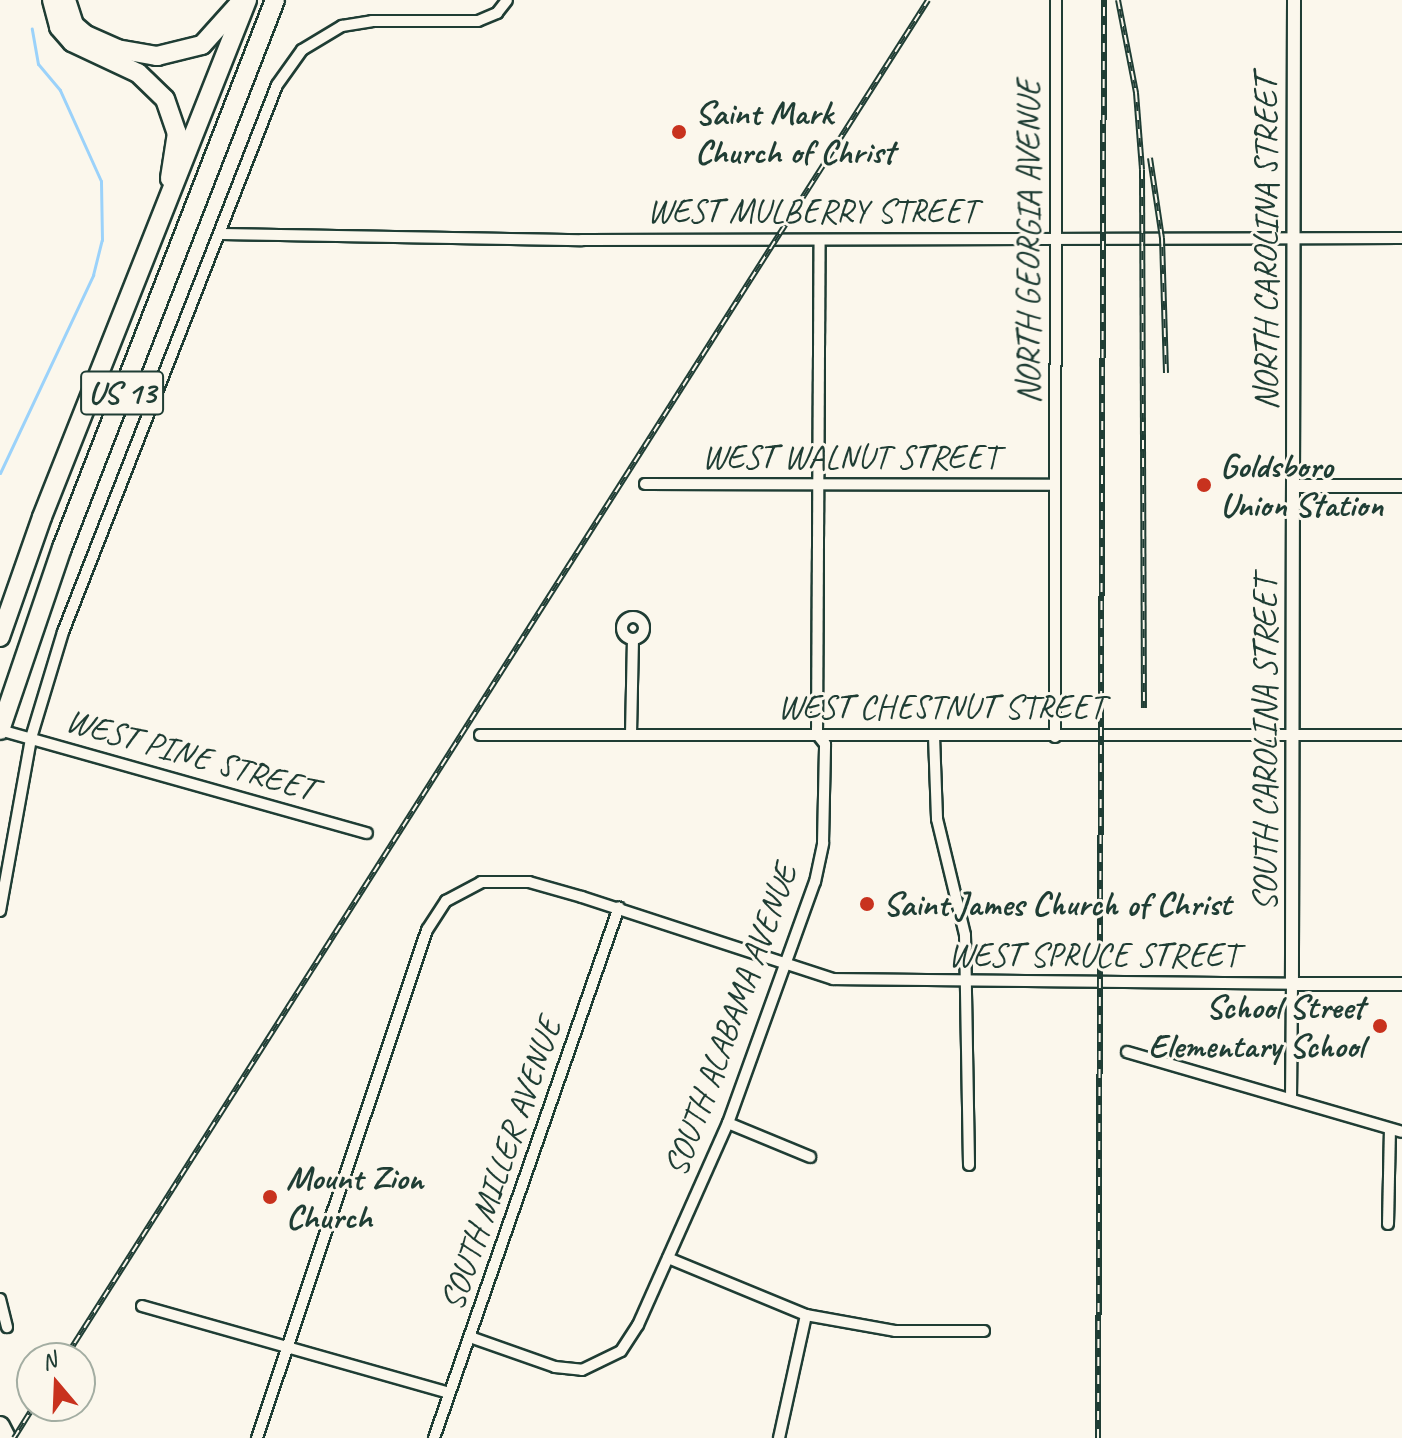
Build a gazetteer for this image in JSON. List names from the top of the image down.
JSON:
{
  "streets": {
    "highway": ["US 13"],
    "street": [
      "WEST MULBERRY STREET",
      "NORTH GEORGIA AVENUE",
      "NORTH CAROLINA STREET",
      "WEST WALNUT STREET",
      "WEST CHESTNUT STREET",
      "SOUTH CAROLINA STREET",
      "WEST PINE STREET",
      "WEST SPRUCE STREET",
      "SOUTH ALABAMA AVENUE",
      "SOUTH MILLER AVENUE"
    ]
  },
  "crossings": [
    ["WEST MULBERRY STREET", "NORTH GEORGIA AVENUE"],
    ["WEST MULBERRY STREET", "NORTH CAROLINA STREET"],
    ["WEST MULBERRY STREET", "SOUTH ALABAMA AVENUE"],
    ["NORTH GEORGIA AVENUE", "WEST WALNUT STREET"],
    ["NORTH GEORGIA AVENUE", "WEST CHESTNUT STREET"],
    ["NORTH CAROLINA STREET", "SOUTH CAROLINA STREET"],
    ["US 13", "WEST PINE STREET"],
    ["WEST WALNUT STREET", "SOUTH ALABAMA AVENUE"],
    ["WEST CHESTNUT STREET", "SOUTH CAROLINA STREET"],
    ["WEST CHESTNUT STREET", "SOUTH ALABAMA AVENUE"],
    ["SOUTH CAROLINA STREET", "WEST SPRUCE STREET"],
    ["WEST SPRUCE STREET", "SOUTH ALABAMA AVENUE"],
    ["WEST SPRUCE STREET", "SOUTH MILLER AVENUE"],
    ["SOUTH ALABAMA AVENUE", "SOUTH MILLER AVENUE"]
  ],
  "places": [
    "Saint Mark Church of Christ",
    "Goldsboro Union Station",
    "Saint James Church of Christ",
    "School Street Elementary School",
    "Mount Zion Church"
  ],
  "north": "top"
}
